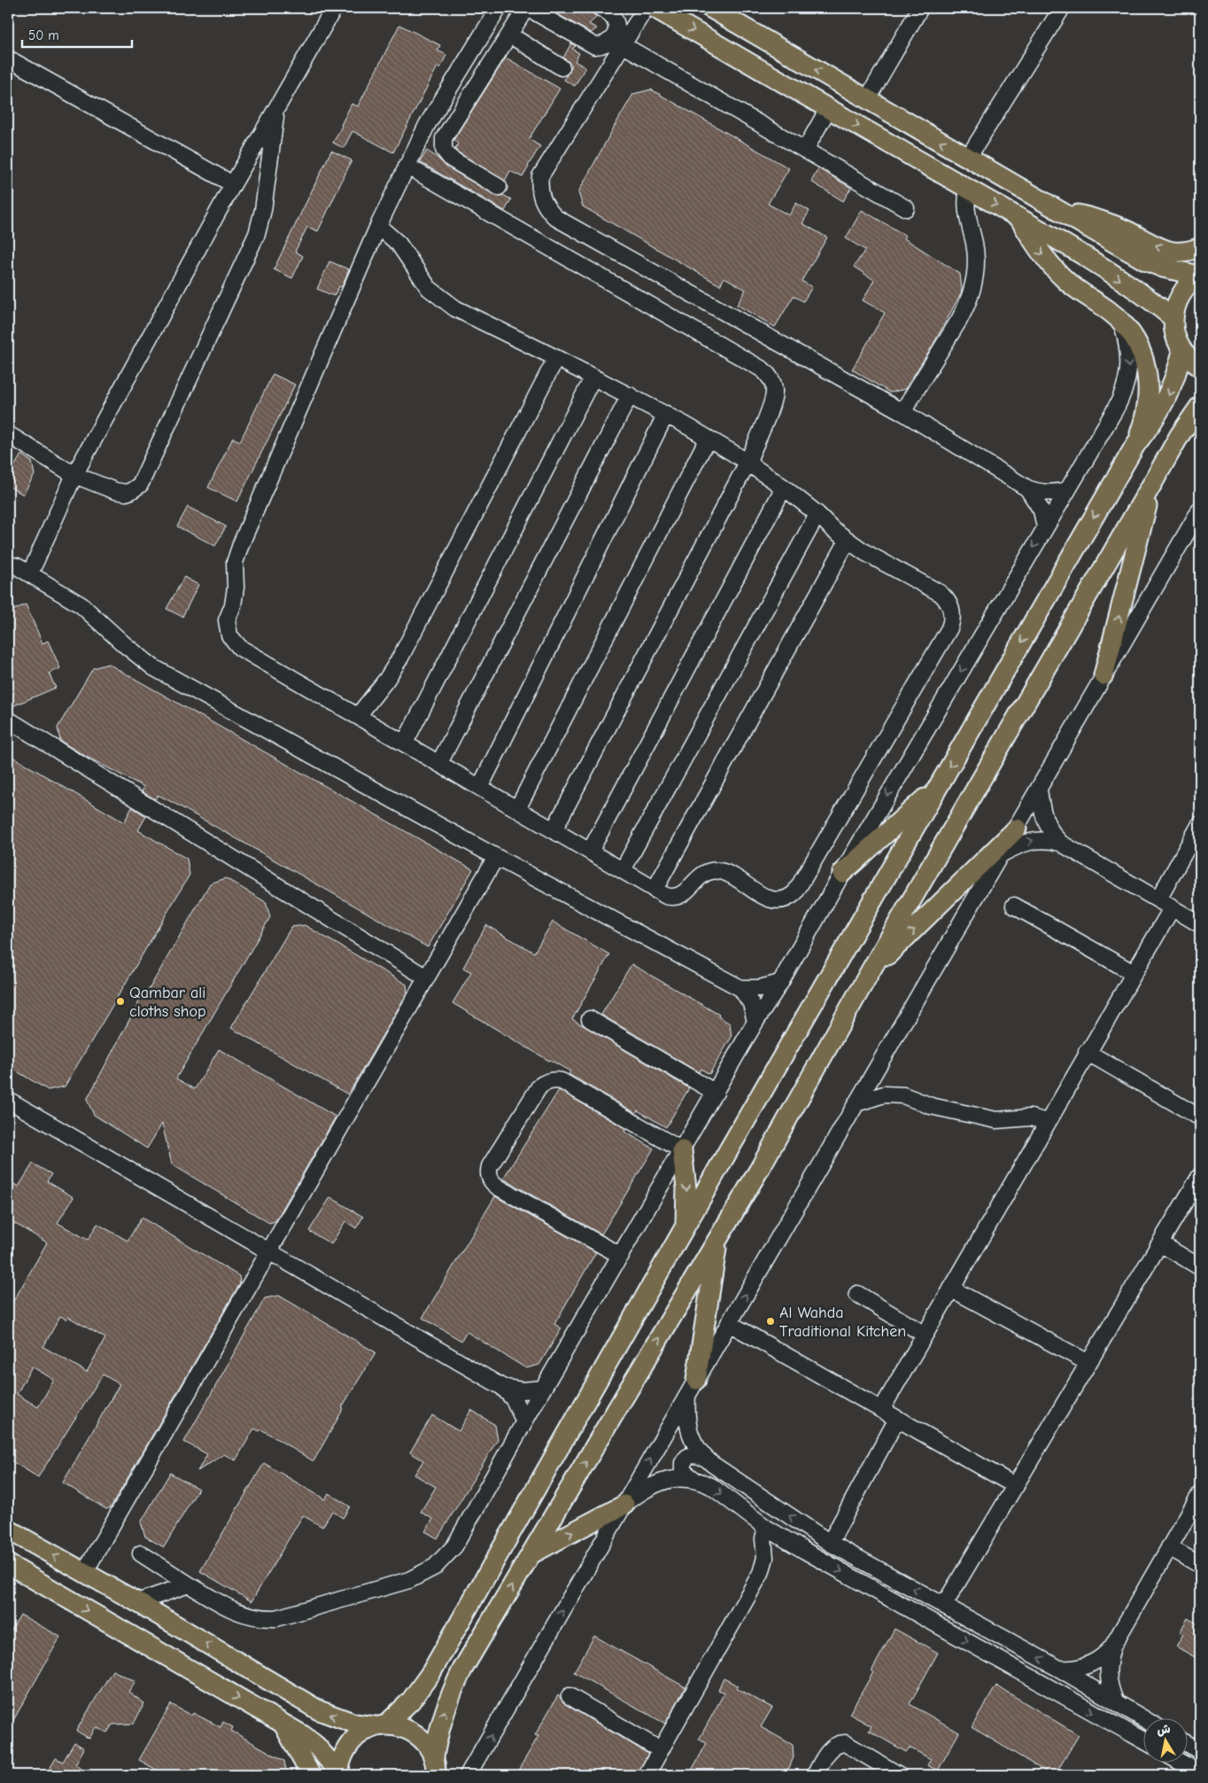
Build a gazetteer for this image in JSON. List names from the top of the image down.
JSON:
{
  "places": ["Qambar ali cloths shop", "Al Wahda Traditional Kitchen"],
  "scale_bar": "50 m",
  "north": "top"
}
